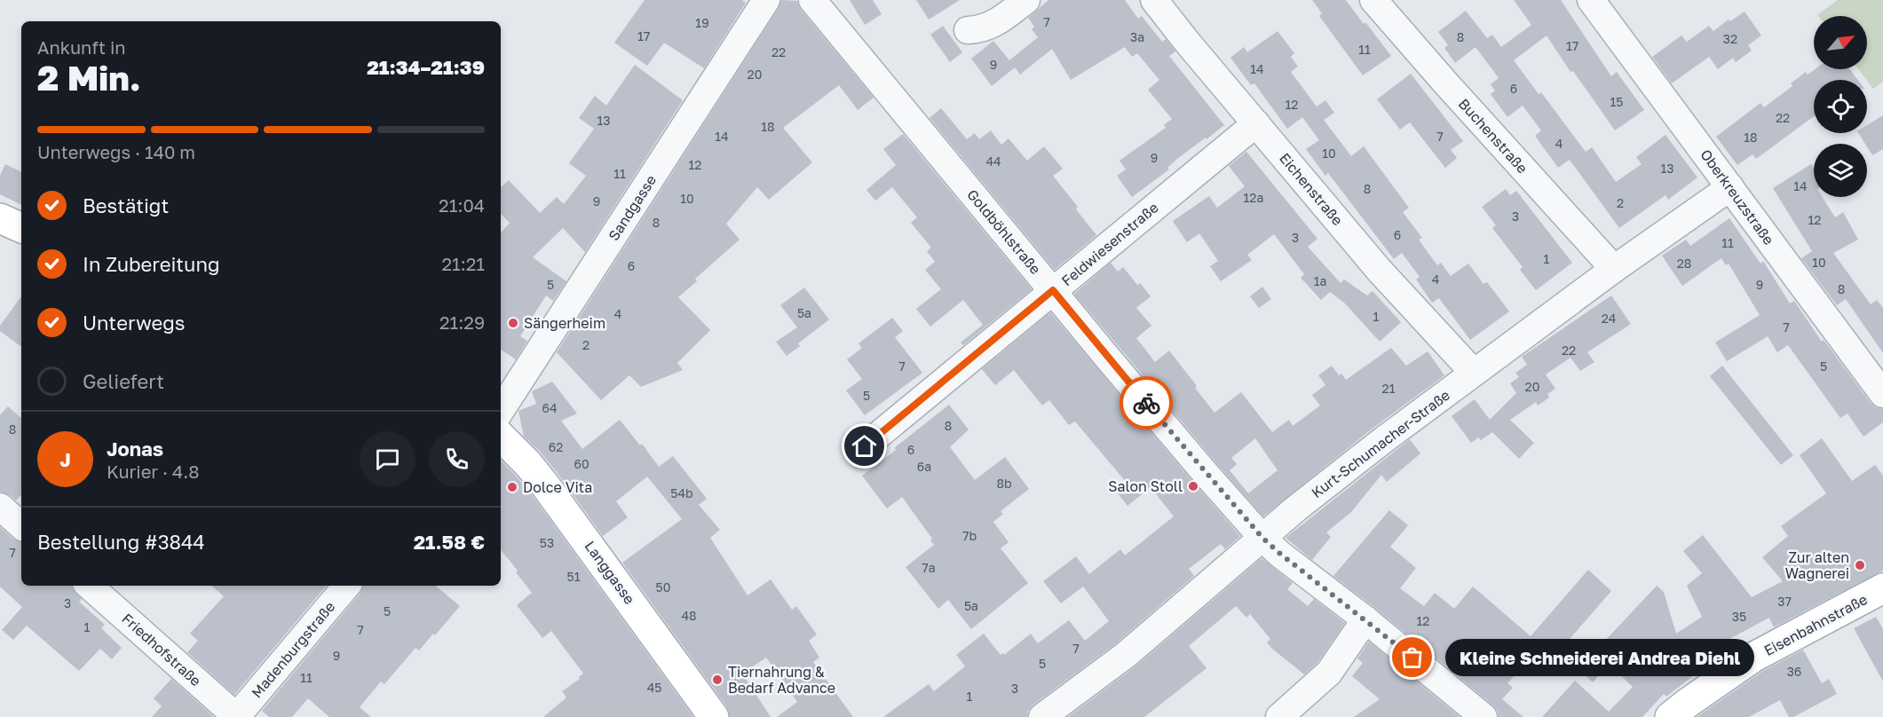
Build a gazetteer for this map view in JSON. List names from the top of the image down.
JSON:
{
  "streets": {
    "main road": ["Langgasse", "Eisenbahnstraße"],
    "street": [
      "Buchenstraße",
      "Eichenstraße",
      "Oberkreuzstraße",
      "Sandgasse",
      "Goldböhlstraße",
      "Feldwiesenstraße",
      "Kurt-Schumacher-Straße",
      "Friedhofstraße",
      "Madenburgstraße"
    ]
  },
  "crossings": [
    ["Buchenstraße", "Kurt-Schumacher-Straße"],
    ["Eichenstraße", "Feldwiesenstraße"],
    ["Eichenstraße", "Kurt-Schumacher-Straße"],
    ["Oberkreuzstraße", "Kurt-Schumacher-Straße"],
    ["Goldböhlstraße", "Feldwiesenstraße"],
    ["Goldböhlstraße", "Kurt-Schumacher-Straße"],
    ["Friedhofstraße", "Madenburgstraße"]
  ],
  "places": [
    "Sängerheim",
    "Salon Stoll",
    "Dolce Vita",
    "Zur alten Wagnerei",
    "Kleine Schneiderei Andrea Diehl",
    "Tiernahrung & Bedarf Advance"
  ],
  "house_numbers": [
    "7",
    "19",
    "17",
    "3a",
    "8",
    "32",
    "17",
    "11",
    "22",
    "9",
    "14",
    "20",
    "6",
    "15",
    "12",
    "22",
    "13",
    "18",
    "14",
    "7",
    "18",
    "4",
    "10",
    "9",
    "44",
    "12",
    "13",
    "11",
    "14",
    "8",
    "12a",
    "10",
    "9",
    "2",
    "3",
    "12",
    "8",
    "6",
    "3",
    "11",
    "1",
    "10",
    "28",
    "6",
    "4",
    "1a",
    "5",
    "9",
    "8",
    "5a",
    "4",
    "1",
    "24",
    "7",
    "2",
    "22",
    "7",
    "5",
    "20",
    "21",
    "5",
    "64",
    "8",
    "8",
    "62",
    "6",
    "60",
    "6a",
    "8b",
    "54b",
    "7b",
    "53",
    "7",
    "7a",
    "51",
    "50",
    "37",
    "3",
    "5a",
    "5",
    "48",
    "35",
    "12",
    "1",
    "7",
    "7",
    "9",
    "5",
    "36",
    "11",
    "45",
    "3",
    "1"
  ],
  "north": "top right",
  "page": {
    "heading": ["2 Min.", "Ankunft in", "21:34–21:39"],
    "panel": [
      "Jonas",
      "Kurier · 4.8",
      "Bestellung #3844",
      "21.58 €"
    ],
    "bar": "Unterwegs · 140 m",
    "list": [
      ["Bestätigt", "21:04"],
      ["In Zubereitung", "21:21"],
      ["Unterwegs", "21:29"],
      "Geliefert"
    ],
    "round": "J",
    "bubble": "Kleine Schneiderei Andrea Diehl"
  }
}
